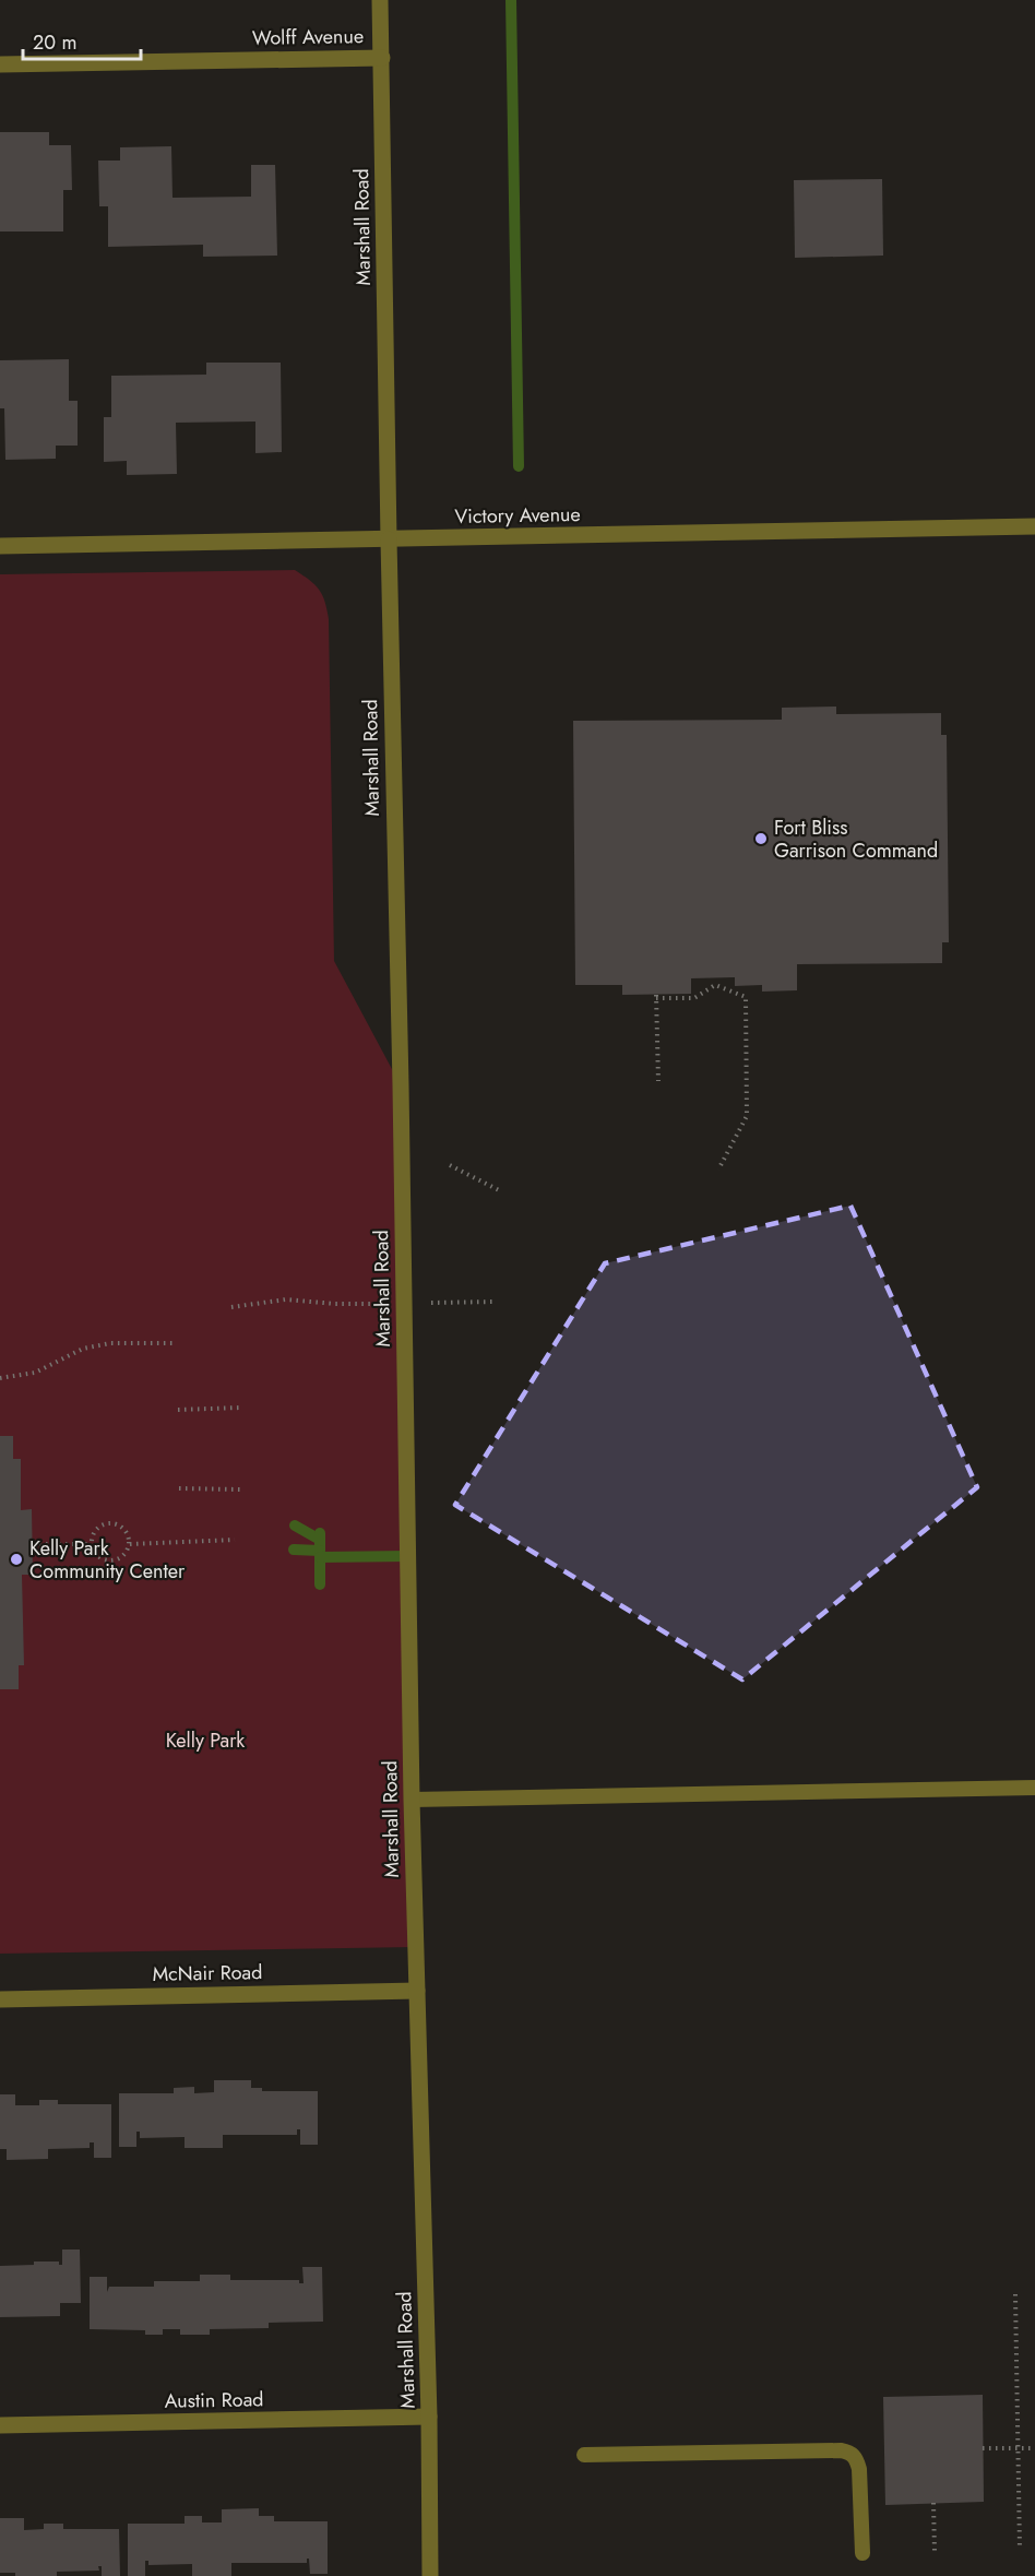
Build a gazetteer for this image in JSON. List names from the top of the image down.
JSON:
{
  "streets": {
    "street": [
      "Wolff Avenue",
      "Marshall Road",
      "Victory Avenue",
      "McNair Road",
      "Austin Road"
    ]
  },
  "crossings": [
    ["Wolff Avenue", "Marshall Road"],
    ["Marshall Road", "Victory Avenue"],
    ["Marshall Road", "McNair Road"],
    ["Marshall Road", "Austin Road"]
  ],
  "parks": ["Kelly Park"],
  "places": ["Fort Bliss Garrison Command", "Kelly Park Community Center"],
  "scale_bar": "20 m"
}
